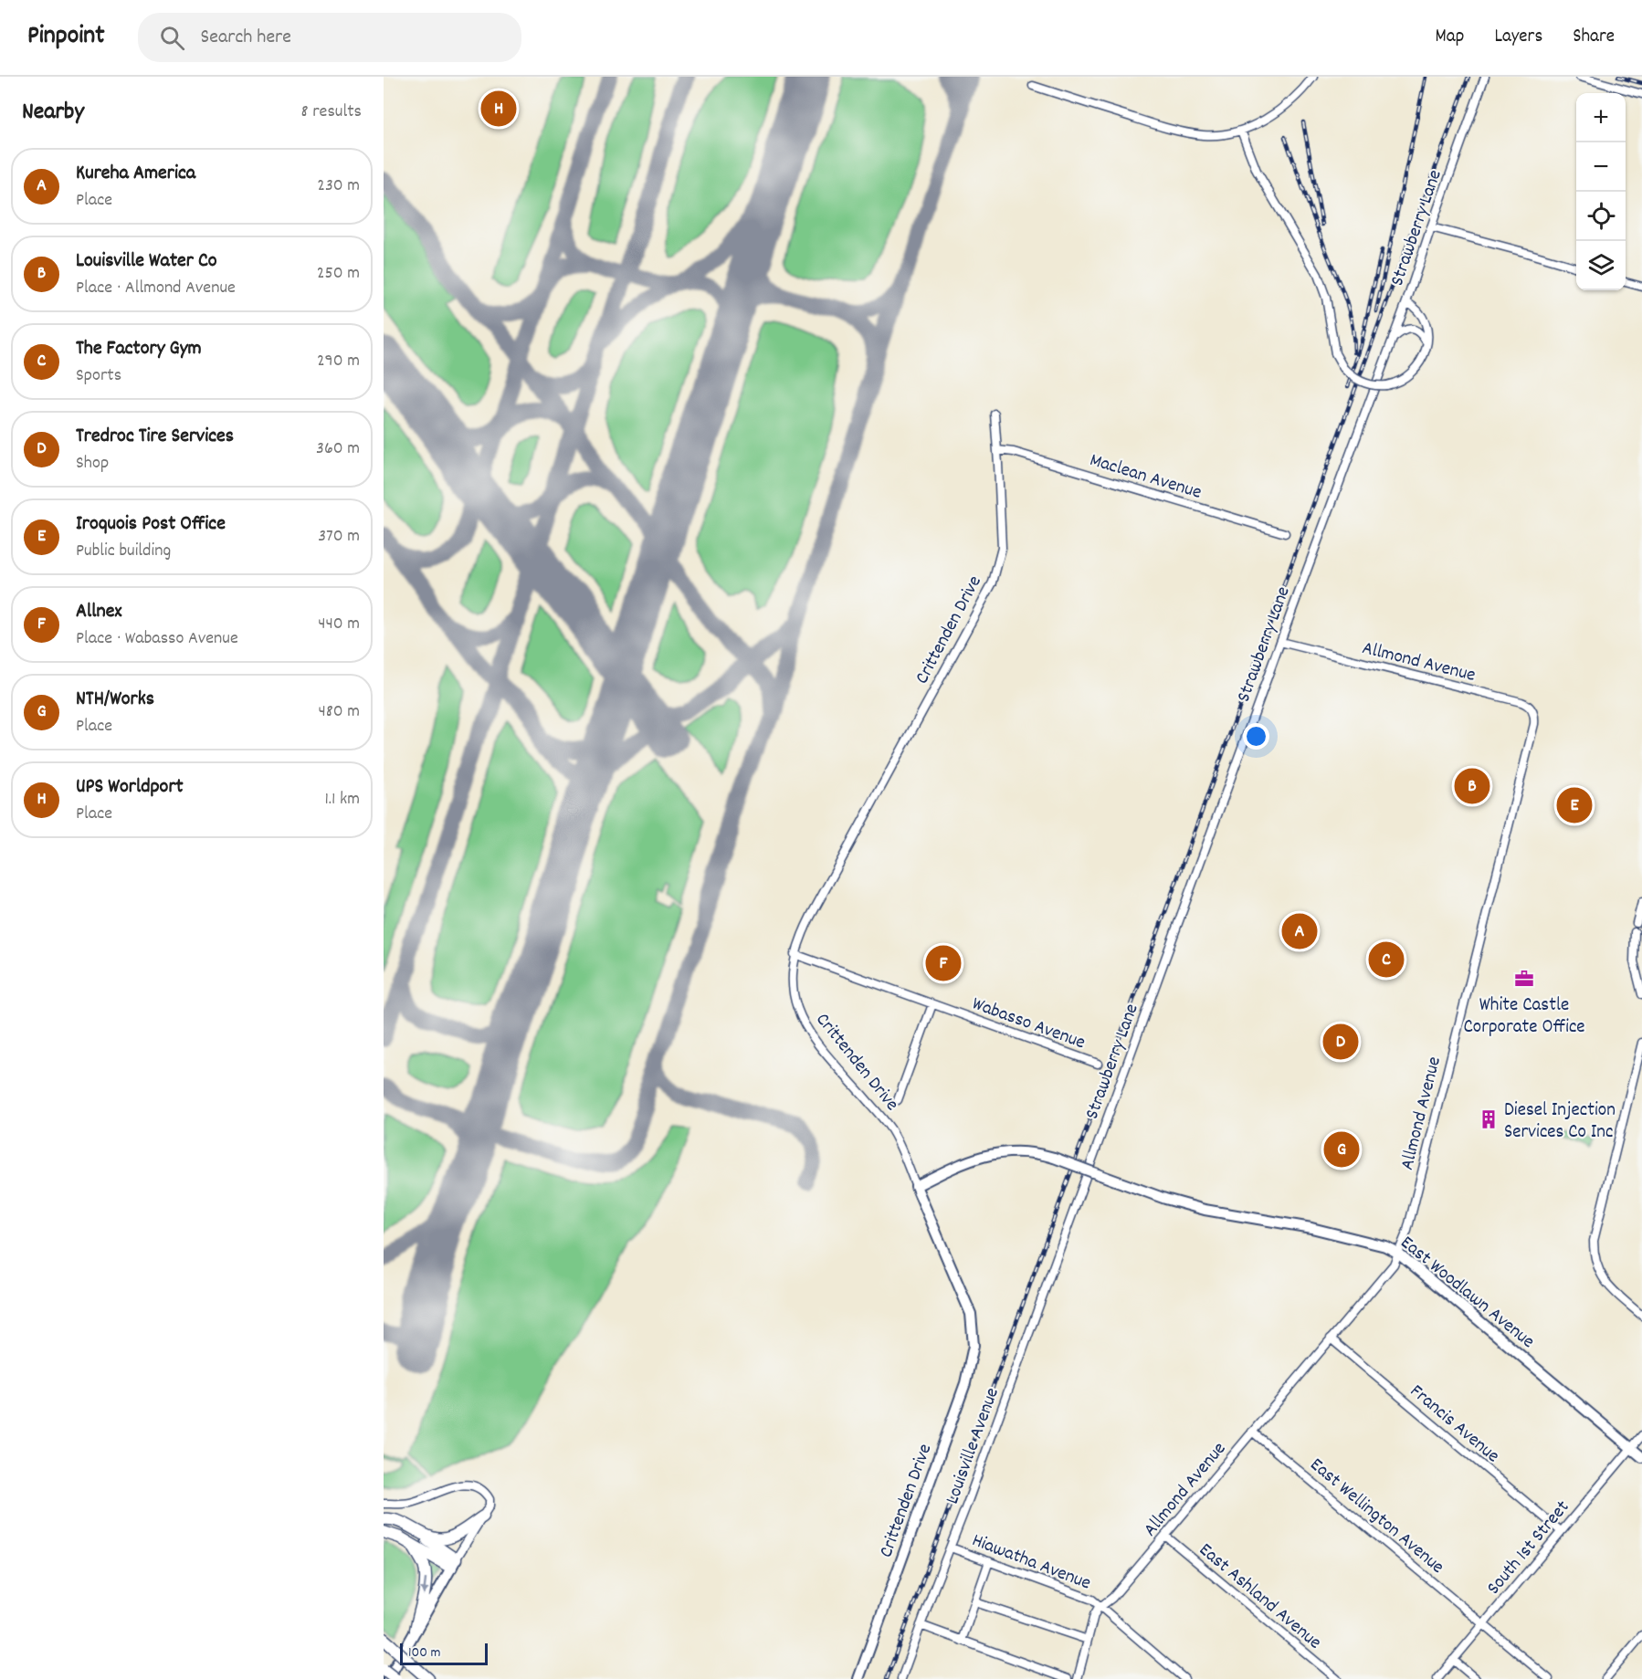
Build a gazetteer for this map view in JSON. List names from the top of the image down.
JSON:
{
  "streets": {
    "main road": ["Crittenden Drive", "East Woodlawn Avenue"],
    "street": [
      "Strawberry Lane",
      "Maclean Avenue",
      "Allmond Avenue",
      "Wabasso Avenue",
      "Francis Avenue",
      "Louisville Avenue",
      "East Wellington Avenue",
      "South 1st Street",
      "Hiawatha Avenue",
      "East Ashland Avenue"
    ]
  },
  "crossings": [
    ["Strawberry Lane", "Allmond Avenue"],
    ["Strawberry Lane", "Louisville Avenue"],
    ["Maclean Avenue", "Crittenden Drive"],
    ["Crittenden Drive", "Wabasso Avenue"],
    ["Crittenden Drive", "East Woodlawn Avenue"],
    ["Allmond Avenue", "East Woodlawn Avenue"],
    ["Allmond Avenue", "Francis Avenue"],
    ["Allmond Avenue", "East Wellington Avenue"],
    ["Allmond Avenue", "Hiawatha Avenue"],
    ["Allmond Avenue", "East Ashland Avenue"],
    ["East Woodlawn Avenue", "South 1st Street"],
    ["Francis Avenue", "South 1st Street"],
    ["Louisville Avenue", "Hiawatha Avenue"],
    ["East Wellington Avenue", "South 1st Street"]
  ],
  "places": {
    "office": ["White Castle Corporate Office"],
    "building": ["Diesel Injection Services Co Inc"]
  },
  "scale_bar": "100 m",
  "page": {
    "header": "Pinpoint",
    "search": "Search here",
    "nav": ["Map", "Layers", "Share"],
    "heading": ["Nearby", "8 results"],
    "pins": [
      "H",
      "B",
      "E",
      "A",
      "C",
      "F",
      "D",
      "G"
    ],
    "map_buttons": ["+", "−"],
    "list": [
      {
        "mark": "A",
        "name": "Kureha America",
        "note": "Place",
        "value": "230 m"
      },
      {
        "mark": "B",
        "name": "Louisville Water Co",
        "note": "Place · Allmond Avenue",
        "value": "250 m"
      },
      {
        "mark": "C",
        "name": "The Factory Gym",
        "note": "Sports",
        "value": "290 m"
      },
      {
        "mark": "D",
        "name": "Tredroc Tire Services",
        "note": "Shop",
        "value": "360 m"
      },
      {
        "mark": "E",
        "name": "Iroquois Post Office",
        "note": "Public building",
        "value": "370 m"
      },
      {
        "mark": "F",
        "name": "Allnex",
        "note": "Place · Wabasso Avenue",
        "value": "440 m"
      },
      {
        "mark": "G",
        "name": "NTH/Works",
        "note": "Place",
        "value": "480 m"
      },
      {
        "mark": "H",
        "name": "UPS Worldport",
        "note": "Place",
        "value": "1.1 km"
      }
    ],
    "scale": "100 m"
  }
}
